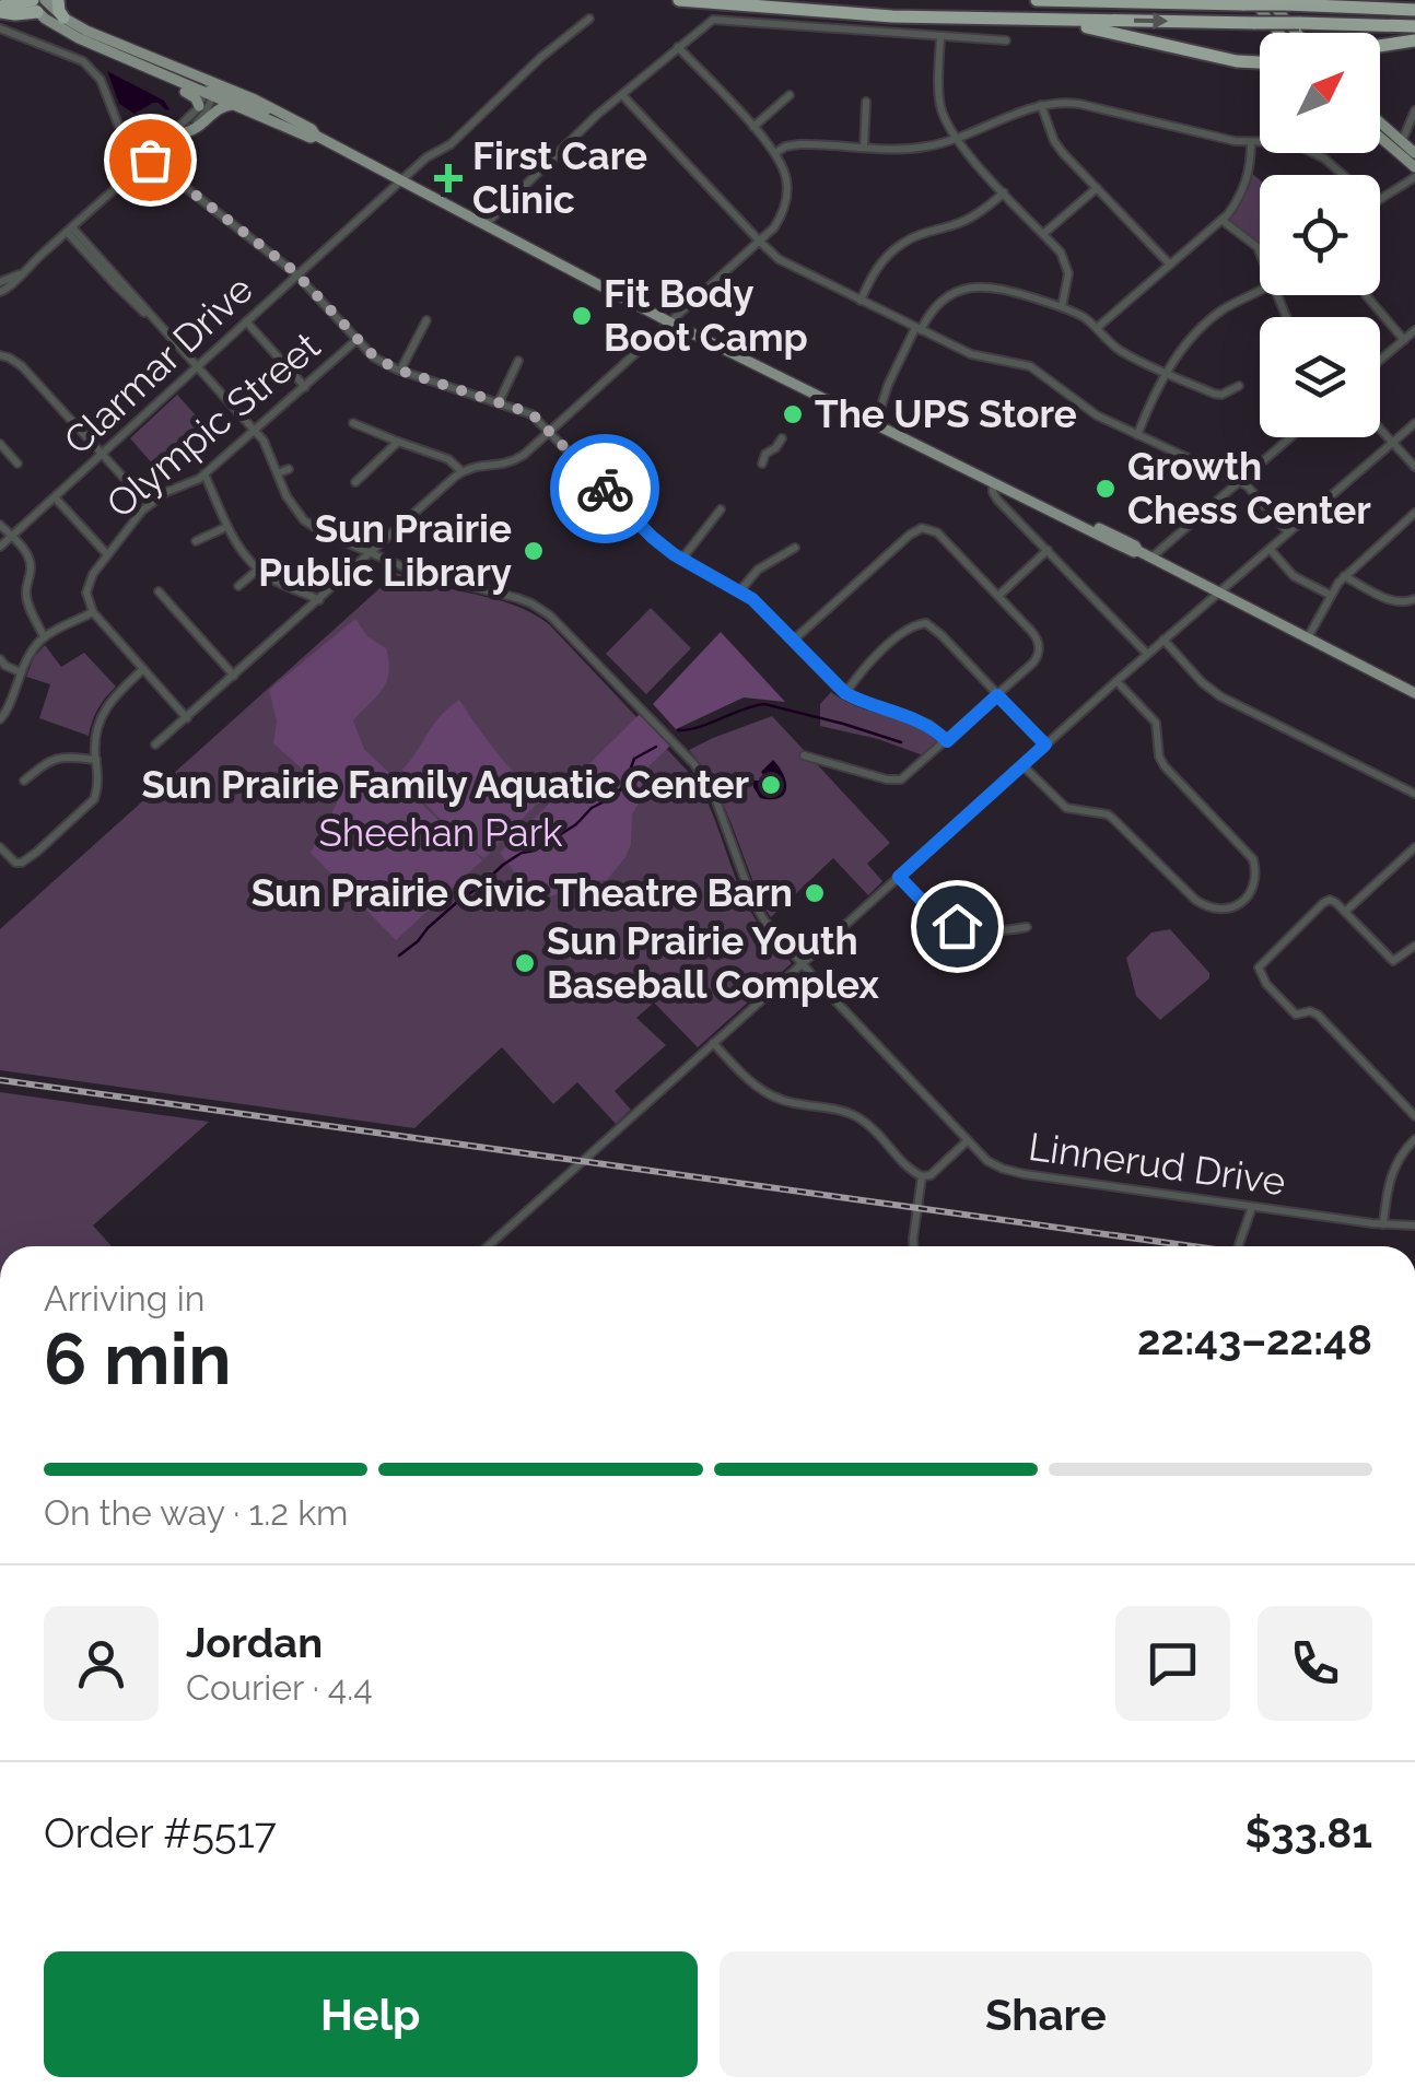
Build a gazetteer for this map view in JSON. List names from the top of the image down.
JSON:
{
  "streets": {
    "street": ["Clarmar Drive", "Olympic Street", "Linnerud Drive"]
  },
  "crossings": [
    ["Clarmar Drive", "Linnerud Drive"],
    ["Olympic Street", "Linnerud Drive"]
  ],
  "parks": ["Sheehan Park"],
  "places": {
    "health": ["First Care Clinic"],
    "other": [
      "Fit Body Boot Camp",
      "The UPS Store",
      "Growth Chess Center",
      "Sun Prairie Public Library",
      "Sun Prairie Family Aquatic Center",
      "Sun Prairie Civic Theatre Barn",
      "Sun Prairie Youth Baseball Complex"
    ]
  },
  "north": "top right",
  "page": {
    "heading": ["6 min", "Arriving in", "22:43–22:48"],
    "panel": [
      "Jordan",
      "Courier · 4.4",
      "Order #5517",
      "$33.81"
    ],
    "bar": "On the way · 1.2 km",
    "buttons": ["Help", "Share"]
  }
}
